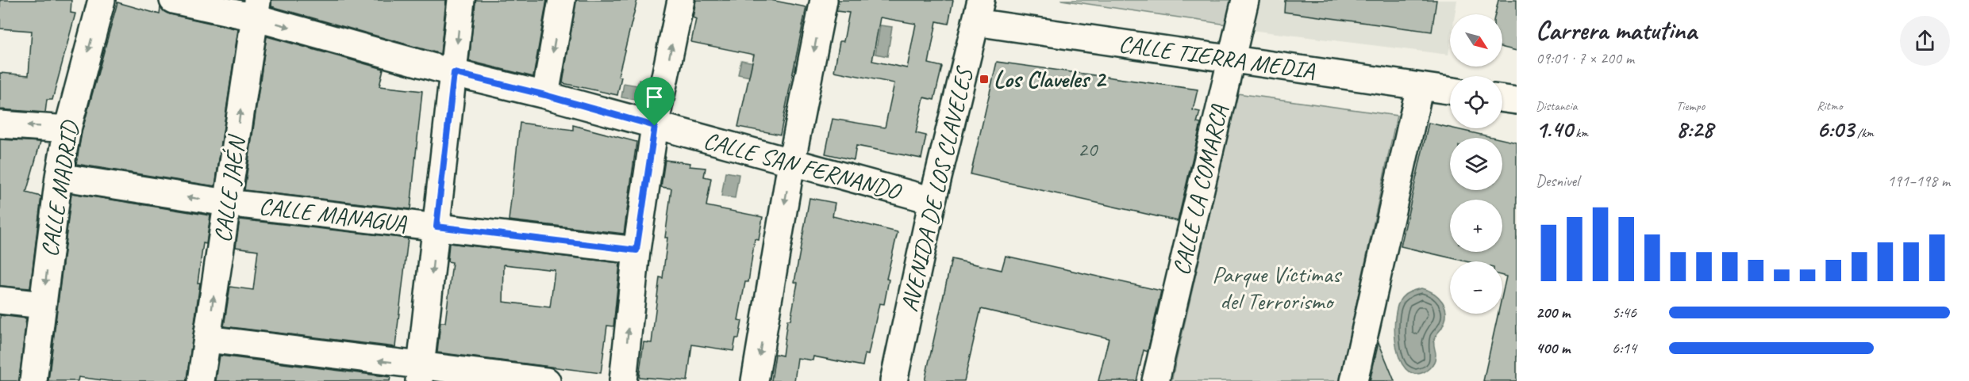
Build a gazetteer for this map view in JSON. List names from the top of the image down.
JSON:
{
  "streets": {
    "street": [
      "CALLE TIERRA MEDIA",
      "CALLE SAN FERNANDO",
      "CALLE MADRID",
      "CALLE JAÉN",
      "AVENIDA DE LOS CLAVELES",
      "CALLE LA COMARCA",
      "CALLE MANAGUA"
    ]
  },
  "crossings": [
    ["CALLE TIERRA MEDIA", "AVENIDA DE LOS CLAVELES"],
    ["CALLE TIERRA MEDIA", "CALLE LA COMARCA"],
    ["CALLE SAN FERNANDO", "CALLE JAÉN"],
    ["CALLE SAN FERNANDO", "AVENIDA DE LOS CLAVELES"],
    ["CALLE MADRID", "CALLE MANAGUA"],
    ["CALLE JAÉN", "CALLE MANAGUA"]
  ],
  "one_way": ["CALLE MADRID"],
  "parks": ["Parque Víctimas del Terrorismo"],
  "places": {
    "transit": ["Los Claveles 2"]
  },
  "house_numbers": ["20"],
  "north": "bottom right",
  "page": {
    "heading": ["Carrera matutina", "09:01 · 7 × 200 m"],
    "map_buttons": ["+", "−"],
    "stats": [
      ["Distancia", "1.40 km"],
      ["Tiempo", "8:28"],
      ["Ritmo", "6:03 /km"]
    ],
    "chart": ["Desnivel", "191–198 m"],
    "list": [
      {
        "name": "200 m",
        "note": "5:46"
      },
      {
        "name": "400 m",
        "note": "6:14"
      }
    ]
  }
}
